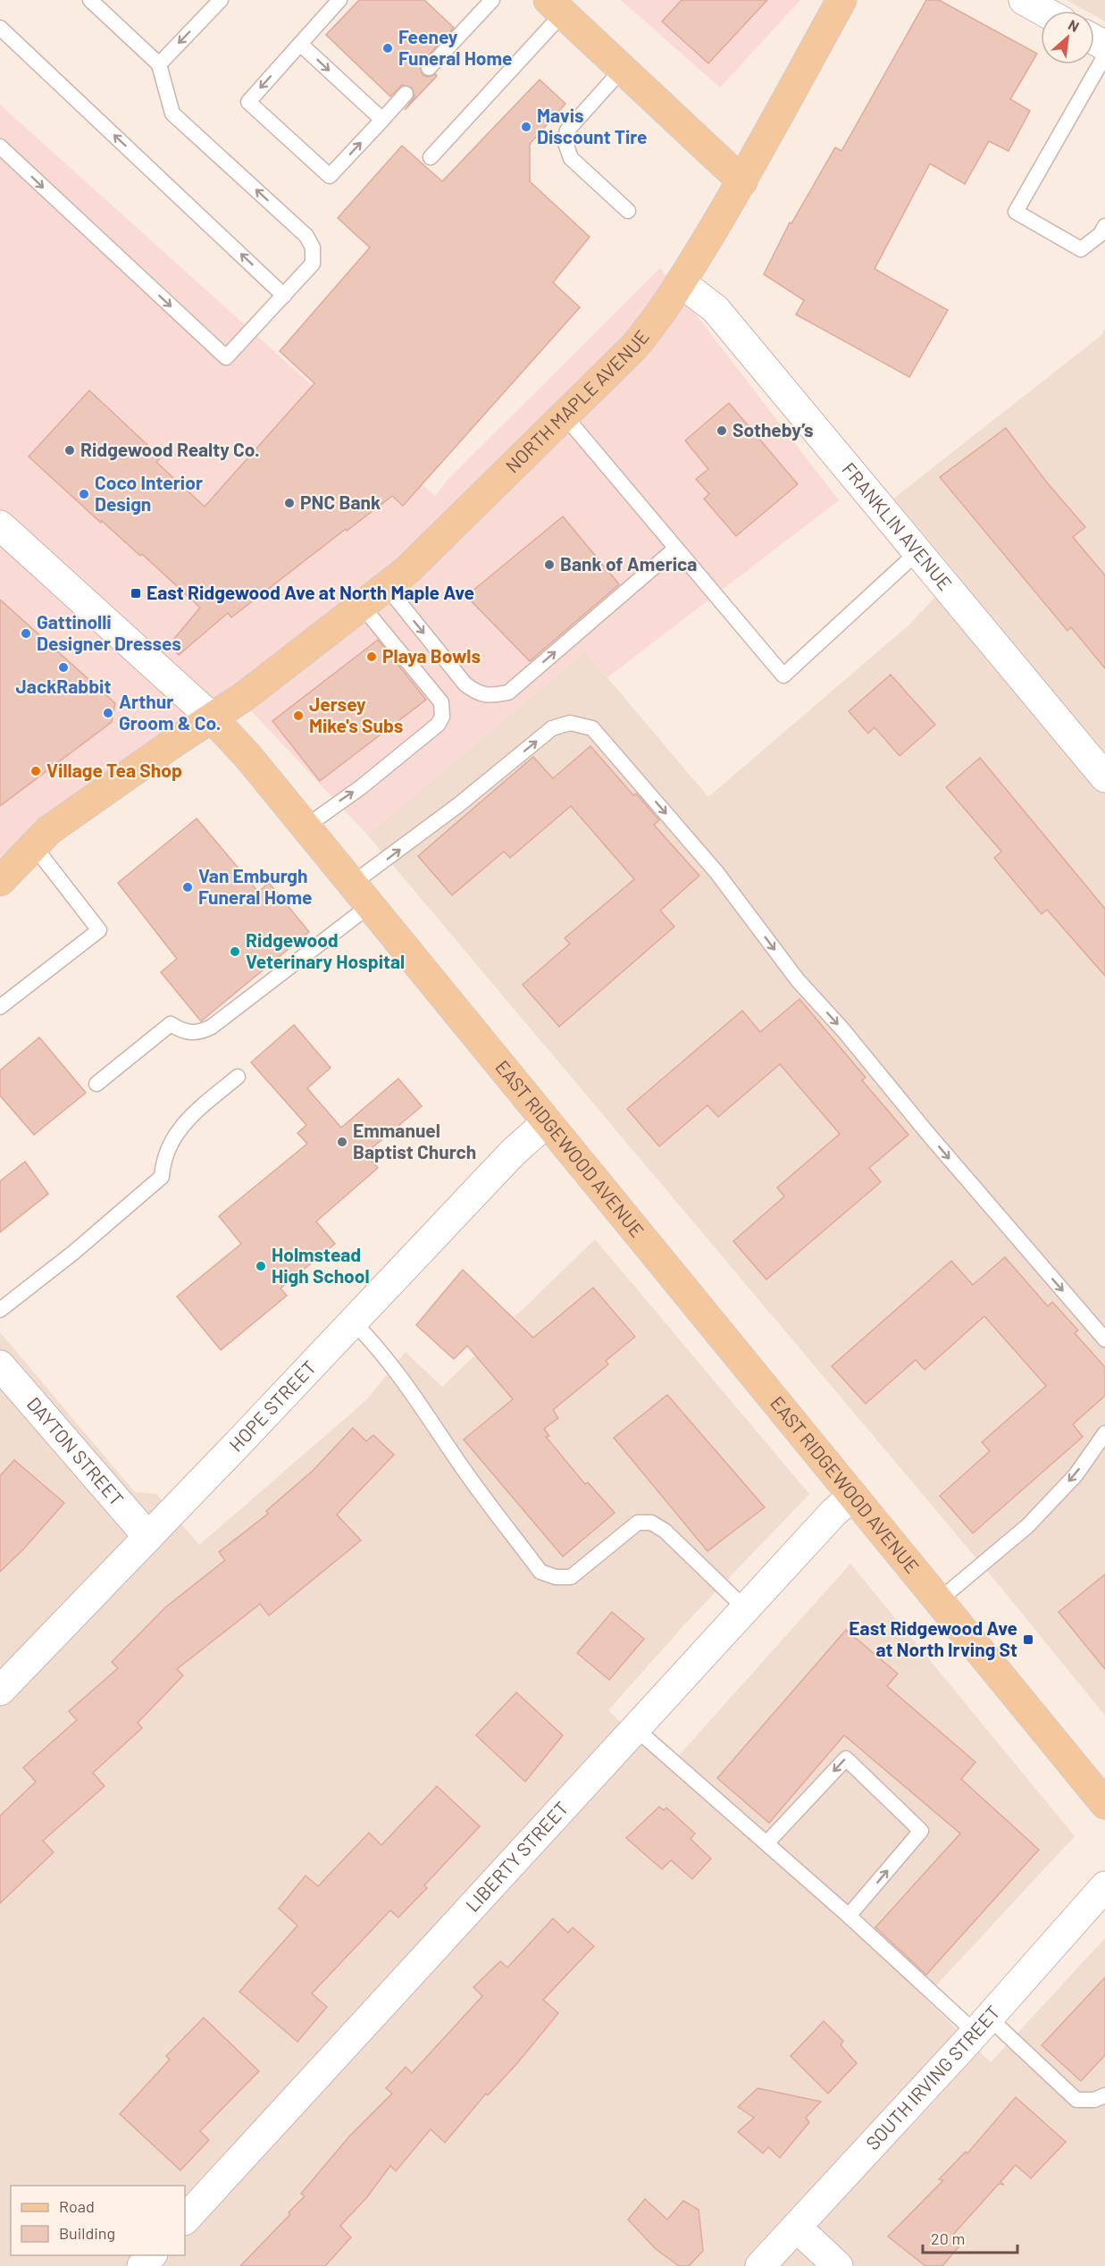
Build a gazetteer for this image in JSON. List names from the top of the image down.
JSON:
{
  "streets": {
    "main road": ["NORTH MAPLE AVENUE", "EAST RIDGEWOOD AVENUE"],
    "street": [
      "FRANKLIN AVENUE",
      "HOPE STREET",
      "DAYTON STREET",
      "LIBERTY STREET",
      "SOUTH IRVING STREET"
    ]
  },
  "crossings": [
    ["NORTH MAPLE AVENUE", "FRANKLIN AVENUE"],
    ["NORTH MAPLE AVENUE", "EAST RIDGEWOOD AVENUE"],
    ["EAST RIDGEWOOD AVENUE", "HOPE STREET"],
    ["EAST RIDGEWOOD AVENUE", "LIBERTY STREET"],
    ["HOPE STREET", "DAYTON STREET"]
  ],
  "places": {
    "other": [
      "Feeney Funeral Home",
      "Mavis Discount Tire",
      "Sotheby’s",
      "Ridgewood Realty Co.",
      "Coco Interior Design",
      "PNC Bank",
      "Bank of America",
      "Gattinolli Designer Dresses",
      "Playa Bowls",
      "JackRabbit",
      "Arthur Groom & Co.",
      "Jersey Mike's Subs",
      "Village Tea Shop",
      "Van Emburgh Funeral Home",
      "Ridgewood Veterinary Hospital",
      "Emmanuel Baptist Church",
      "Holmstead High School"
    ],
    "transit": ["East Ridgewood Ave at North Maple Ave", "East Ridgewood Ave at North Irving St"]
  },
  "legend": ["Road", "Building"],
  "scale_bar": "20 m",
  "north": "top right"
}
